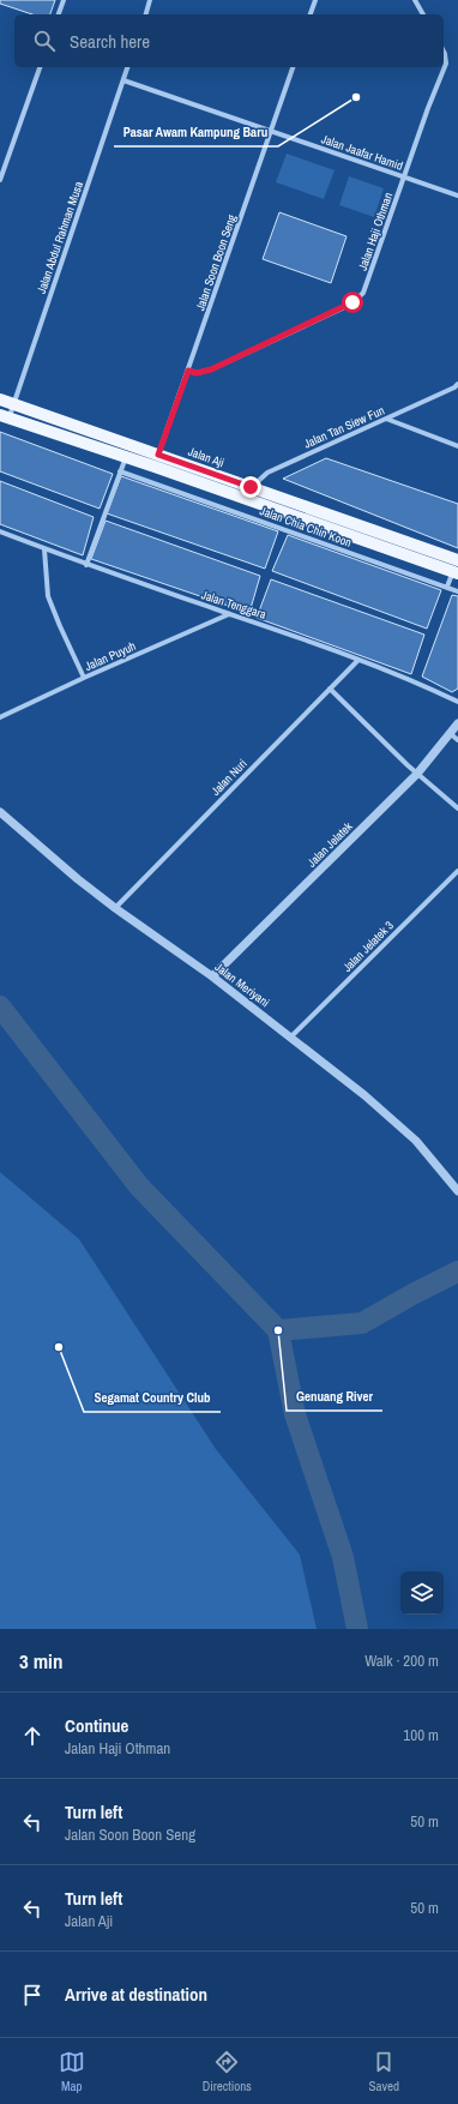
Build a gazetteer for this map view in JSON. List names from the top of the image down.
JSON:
{
  "streets": {
    "street": [
      "Jalan Jaafar Hamid",
      "Jalan Haji Othman",
      "Jalan Abdul Rahman Musa",
      "Jalan Soon Boon Seng",
      "Jalan Tan Siew Fun",
      "Jalan Chia Chin Koon",
      "Jalan Tenggara",
      "Jalan Puyuh",
      "Jalan Nuri",
      "Jalan Jelatek",
      "Jalan Jelatek 3",
      "Jalan Meriyani"
    ]
  },
  "crossings": [
    ["Jalan Jaafar Hamid", "Jalan Haji Othman"],
    ["Jalan Jaafar Hamid", "Jalan Abdul Rahman Musa"],
    ["Jalan Jaafar Hamid", "Jalan Soon Boon Seng"],
    ["Jalan Haji Othman", "Jalan Soon Boon Seng"],
    ["Jalan Tenggara", "Jalan Puyuh"],
    ["Jalan Tenggara", "Jalan Nuri"],
    ["Jalan Nuri", "Jalan Meriyani"],
    ["Jalan Jelatek", "Jalan Meriyani"],
    ["Jalan Jelatek 3", "Jalan Meriyani"]
  ],
  "places": ["Pasar Awam Kampung Baru", "Genuang River", "Segamat Country Club"],
  "page": {
    "search": "Search here",
    "heading": ["3 min", "Walk · 200 m"],
    "list": [
      ["Continue", "Jalan Haji Othman", "100 m"],
      ["Turn left", "Jalan Soon Boon Seng", "50 m"],
      ["Turn left", "Jalan Aji", "50 m"],
      "Arrive at destination"
    ],
    "nav": ["Map", "Directions", "Saved"]
  }
}
